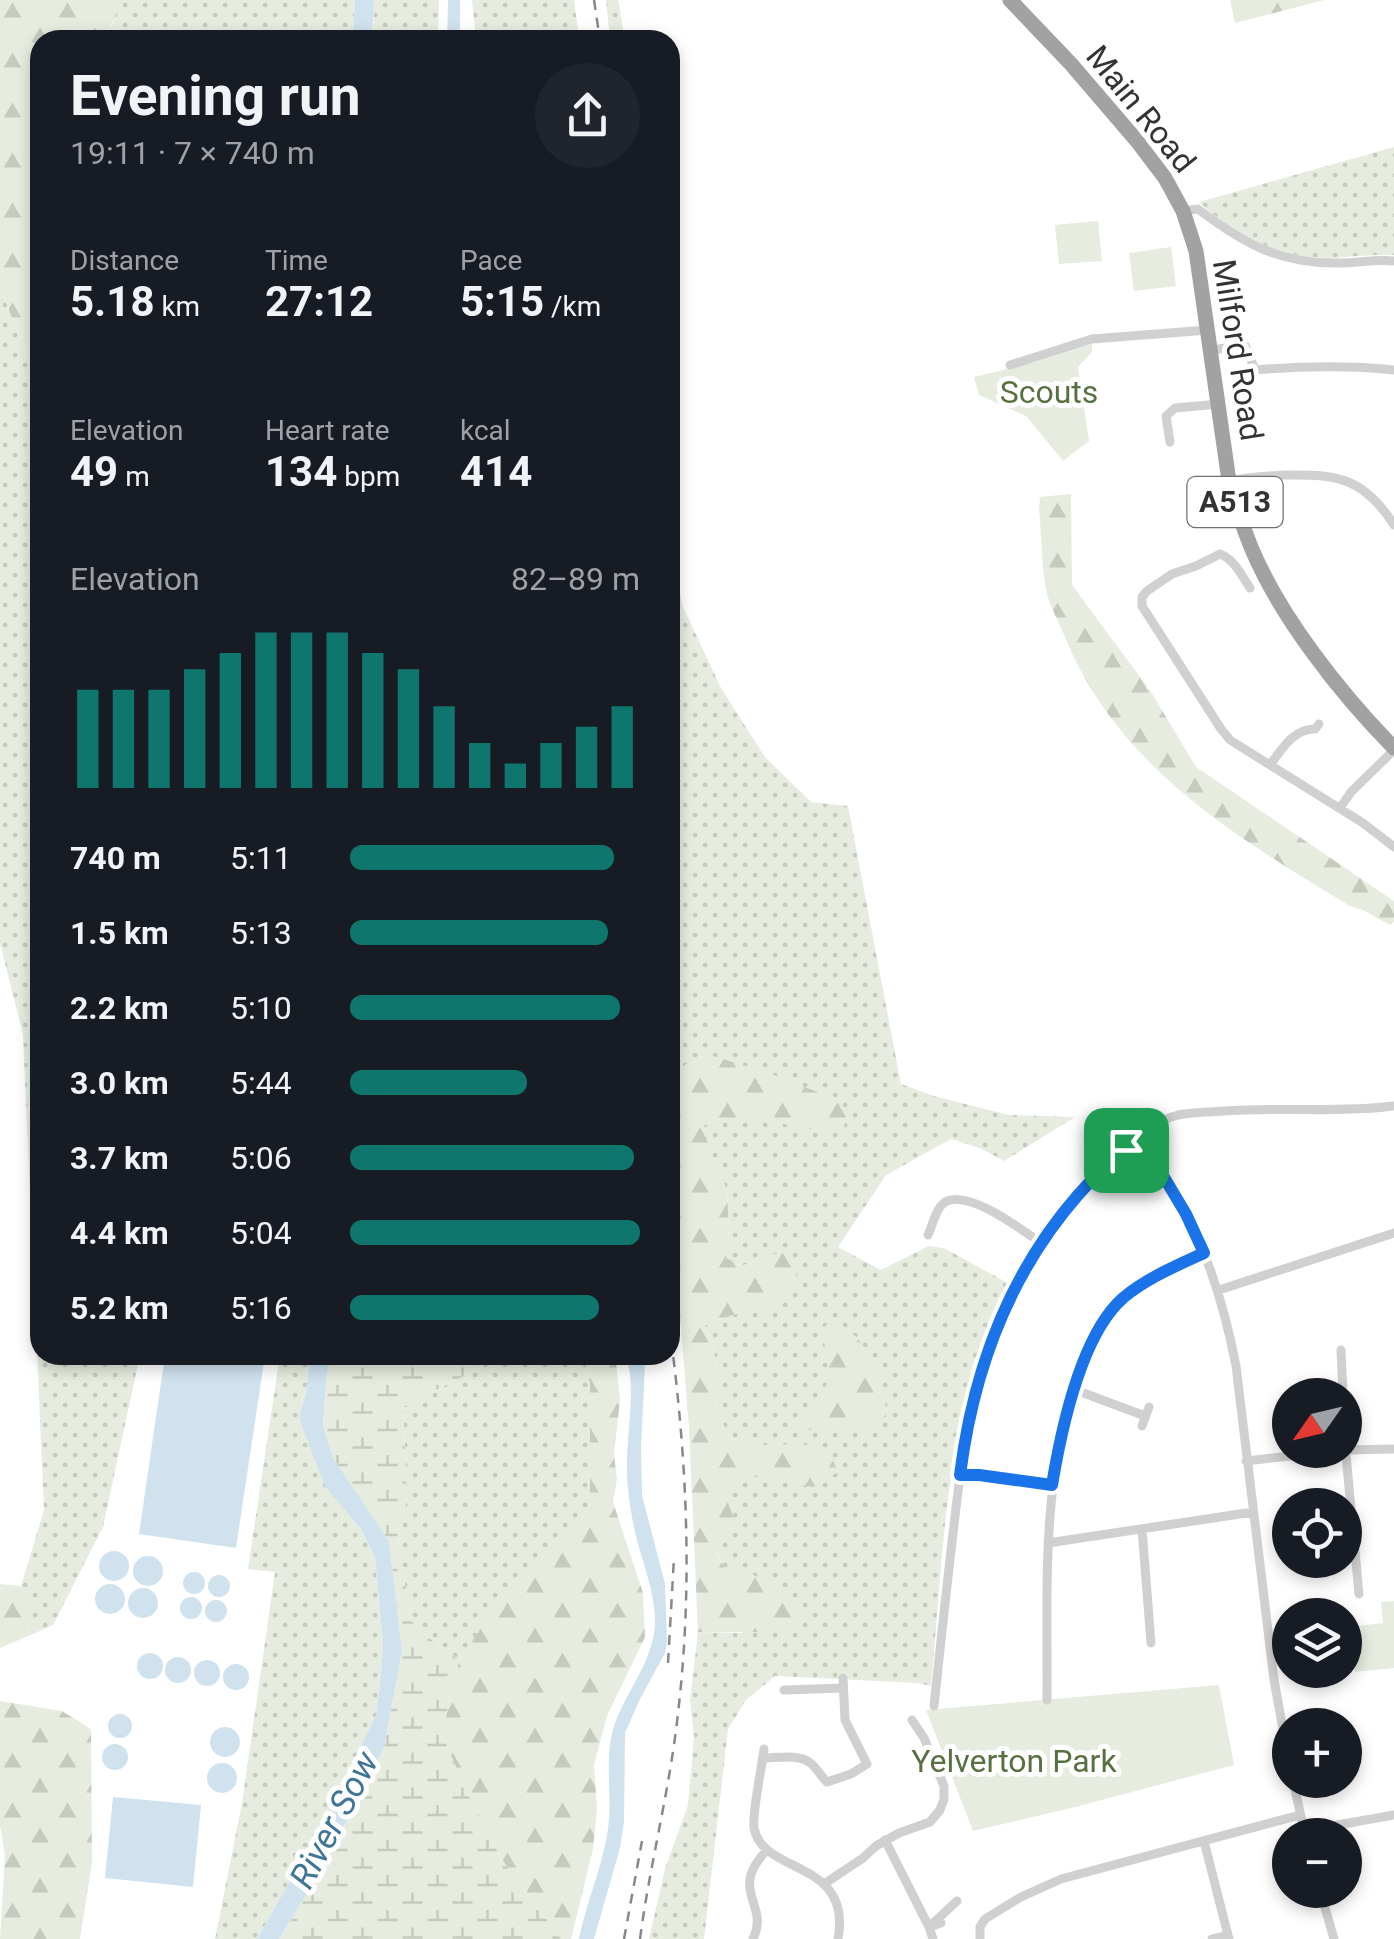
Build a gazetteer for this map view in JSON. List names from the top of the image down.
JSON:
{
  "streets": {
    "highway": ["Main Road", "Milford Road", "A513"]
  },
  "crossings": [
    ["Main Road", "Milford Road"]
  ],
  "water": ["River Sow"],
  "parks": ["Scouts", "Yelverton Park"],
  "north": "bottom left",
  "page": {
    "heading": ["Evening run", "19:11 · 7 × 740 m"],
    "stats": [
      ["Distance", "5.18 km"],
      ["Time", "27:12"],
      ["Pace", "5:15 /km"],
      ["Elevation", "49 m"],
      ["Heart rate", "134 bpm"],
      ["kcal", "414"]
    ],
    "chart": ["Elevation", "82–89 m"],
    "list": [
      {
        "name": "740 m",
        "note": "5:11"
      },
      {
        "name": "1.5 km",
        "note": "5:13"
      },
      {
        "name": "2.2 km",
        "note": "5:10"
      },
      {
        "name": "3.0 km",
        "note": "5:44"
      },
      {
        "name": "3.7 km",
        "note": "5:06"
      },
      {
        "name": "4.4 km",
        "note": "5:04"
      },
      {
        "name": "5.2 km",
        "note": "5:16"
      }
    ],
    "map_buttons": ["+", "−"]
  }
}
